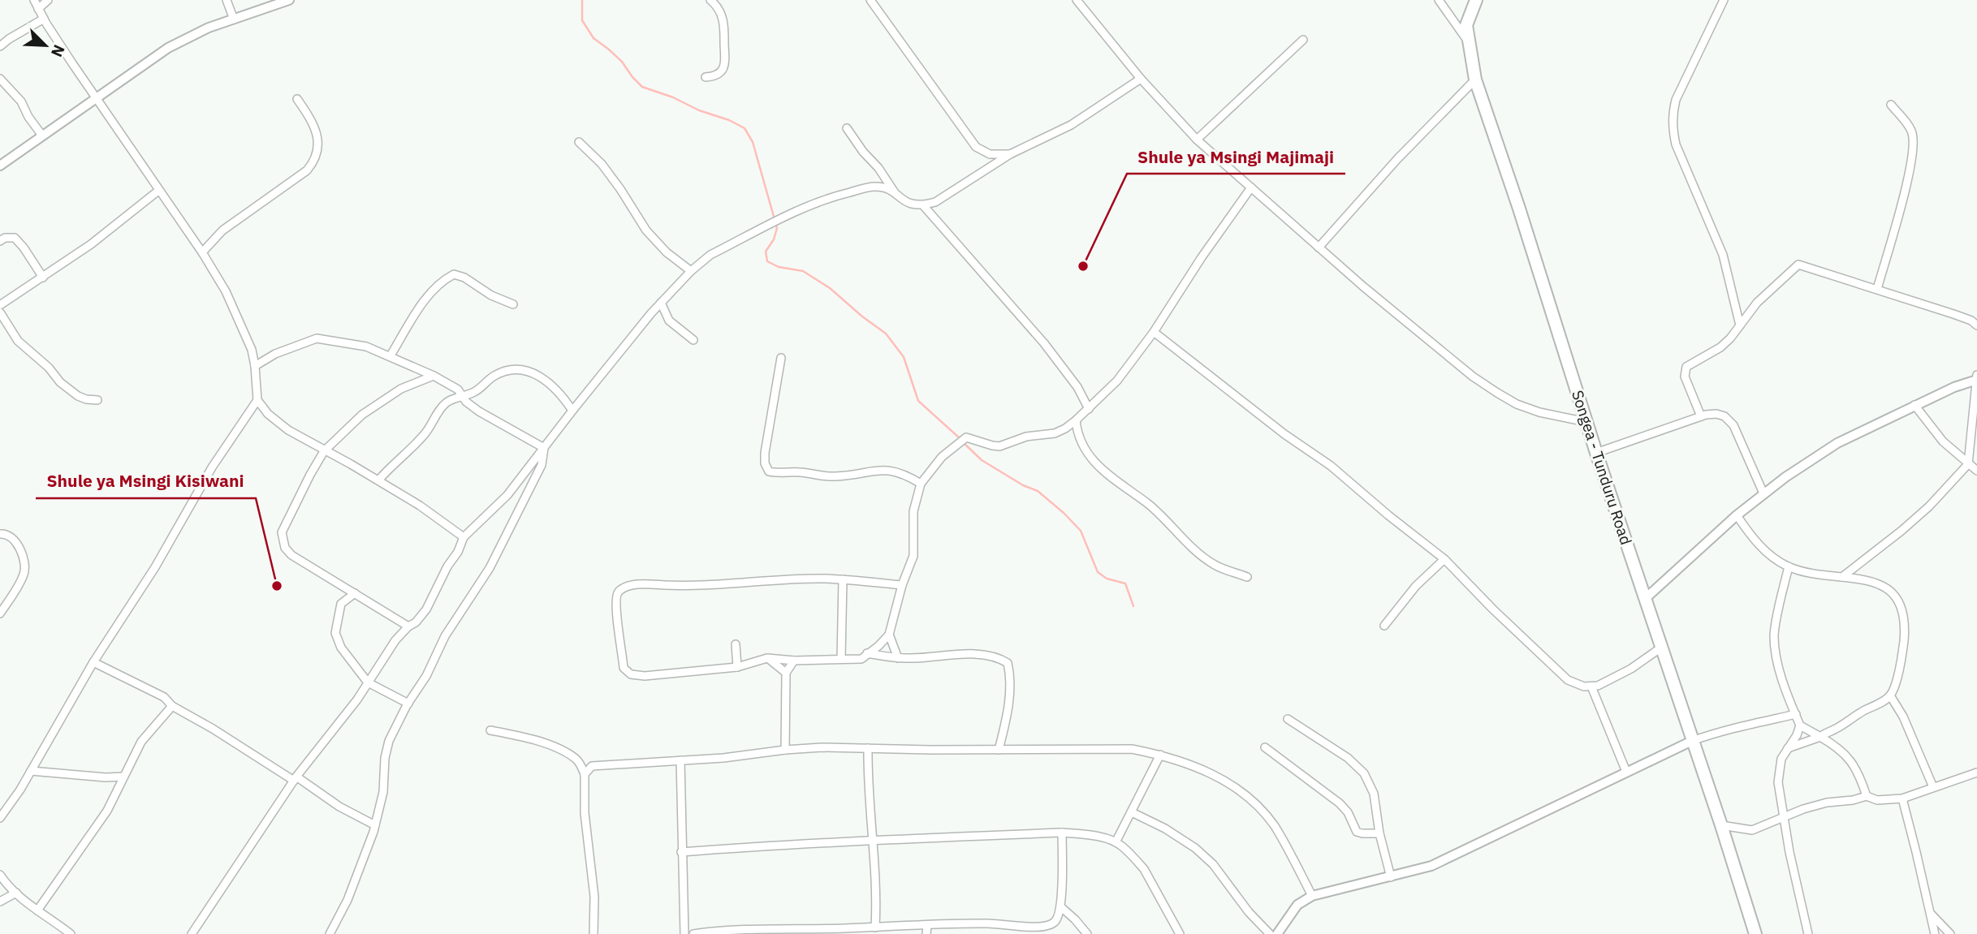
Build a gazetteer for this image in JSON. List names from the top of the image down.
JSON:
{
  "streets": {
    "highway": ["Songea - Tunduru Road"]
  },
  "places": ["Shule ya Msingi Majimaji", "Shule ya Msingi Kisiwani"],
  "north": "bottom right"
}
